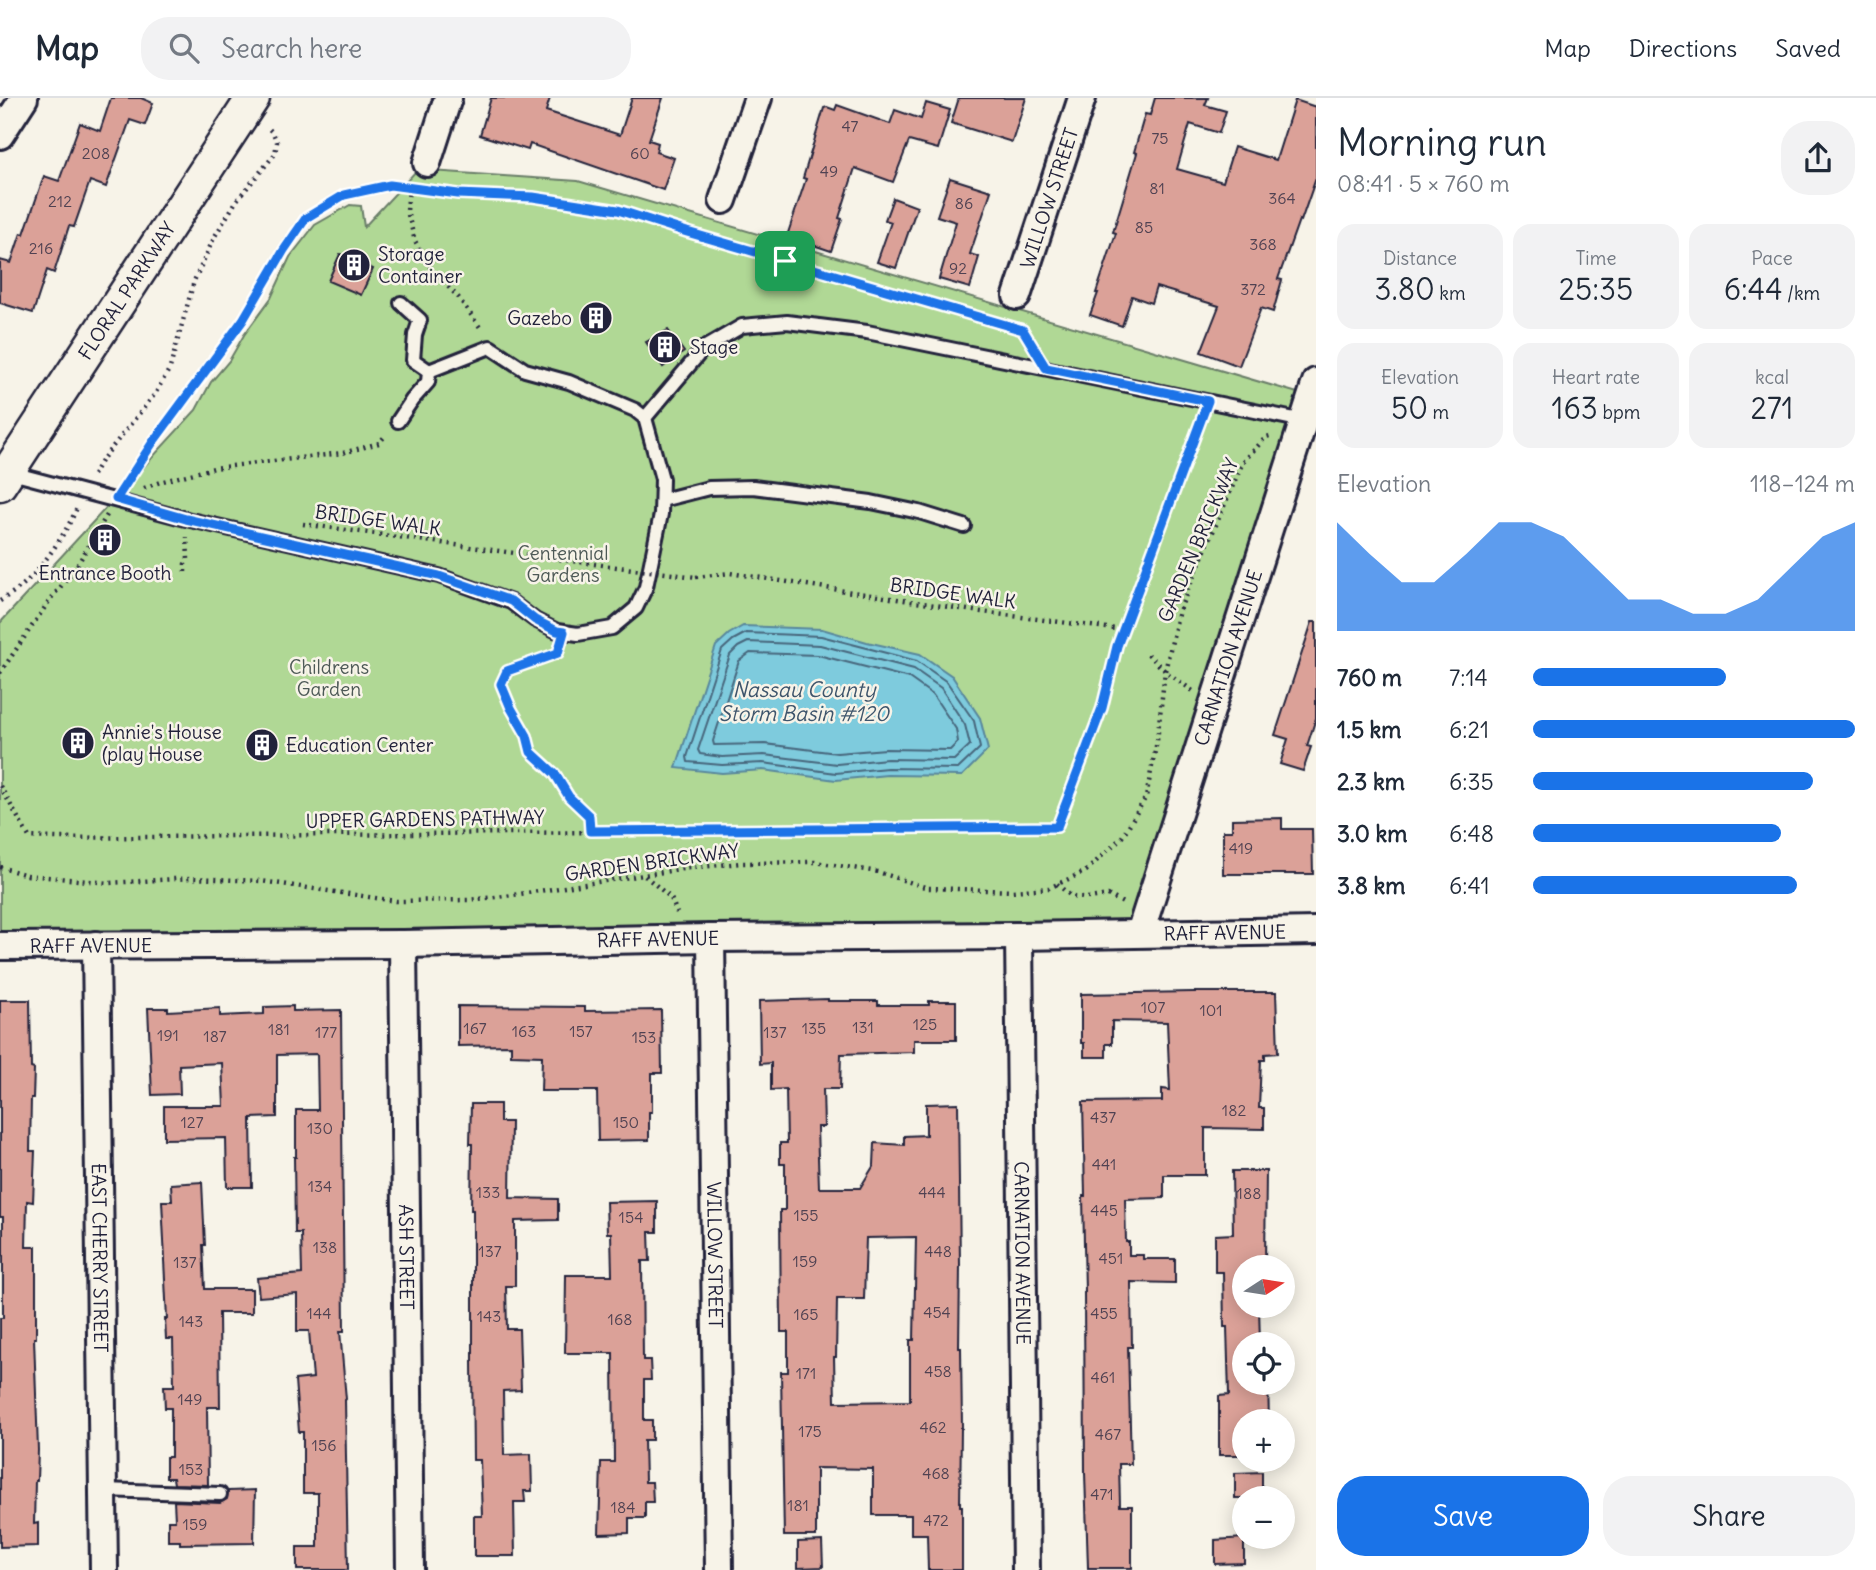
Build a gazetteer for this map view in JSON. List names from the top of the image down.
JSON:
{
  "streets": {
    "street": [
      "WILLOW STREET",
      "FLORAL PARKWAY",
      "CARNATION AVENUE",
      "RAFF AVENUE",
      "ASH STREET",
      "EAST CHERRY STREET"
    ],
    "path": ["BRIDGE WALK", "GARDEN BRICKWAY", "UPPER GARDENS PATHWAY"]
  },
  "crossings": [
    ["WILLOW STREET", "RAFF AVENUE"],
    ["BRIDGE WALK", "UPPER GARDENS PATHWAY"],
    ["GARDEN BRICKWAY", "CARNATION AVENUE"],
    ["CARNATION AVENUE", "RAFF AVENUE"],
    ["RAFF AVENUE", "ASH STREET"],
    ["RAFF AVENUE", "EAST CHERRY STREET"]
  ],
  "water": ["Nassau County Storm Basin #120"],
  "parks": ["Centennial Gardens", "Childrens Garden"],
  "places": {
    "building": [
      "Storage Container",
      "Gazebo",
      "Stage",
      "Entrance Booth",
      "Annie's House (play House",
      "Education Center"
    ]
  },
  "house_numbers": [
    "47",
    "75",
    "208",
    "60",
    "49",
    "81",
    "364",
    "212",
    "86",
    "85",
    "368",
    "216",
    "92",
    "372",
    "419",
    "107",
    "101",
    "125",
    "131",
    "167",
    "135",
    "181",
    "163",
    "157",
    "177",
    "137",
    "191",
    "187",
    "153",
    "182",
    "437",
    "127",
    "150",
    "130",
    "441",
    "134",
    "133",
    "444",
    "188",
    "445",
    "155",
    "154",
    "138",
    "137",
    "448",
    "451",
    "159",
    "137",
    "454",
    "144",
    "455",
    "165",
    "143",
    "168",
    "143",
    "458",
    "171",
    "461",
    "149",
    "462",
    "175",
    "467",
    "156",
    "153",
    "468",
    "471",
    "181",
    "184",
    "472",
    "159"
  ],
  "north": "right",
  "page": {
    "header": "Map",
    "search": "Search here",
    "nav": ["Map", "Directions", "Saved"],
    "heading": ["Morning run", "08:41 · 5 × 760 m"],
    "stats": [
      ["Distance", "3.80 km"],
      ["Time", "25:35"],
      ["Pace", "6:44 /km"],
      ["Elevation", "50 m"],
      ["Heart rate", "163 bpm"],
      ["kcal", "271"]
    ],
    "chart": ["Elevation", "118–124 m"],
    "list": [
      {
        "name": "760 m",
        "note": "7:14"
      },
      {
        "name": "1.5 km",
        "note": "6:21"
      },
      {
        "name": "2.3 km",
        "note": "6:35"
      },
      {
        "name": "3.0 km",
        "note": "6:48"
      },
      {
        "name": "3.8 km",
        "note": "6:41"
      }
    ],
    "map_buttons": ["+", "−"],
    "buttons": ["Save", "Share"]
  }
}
